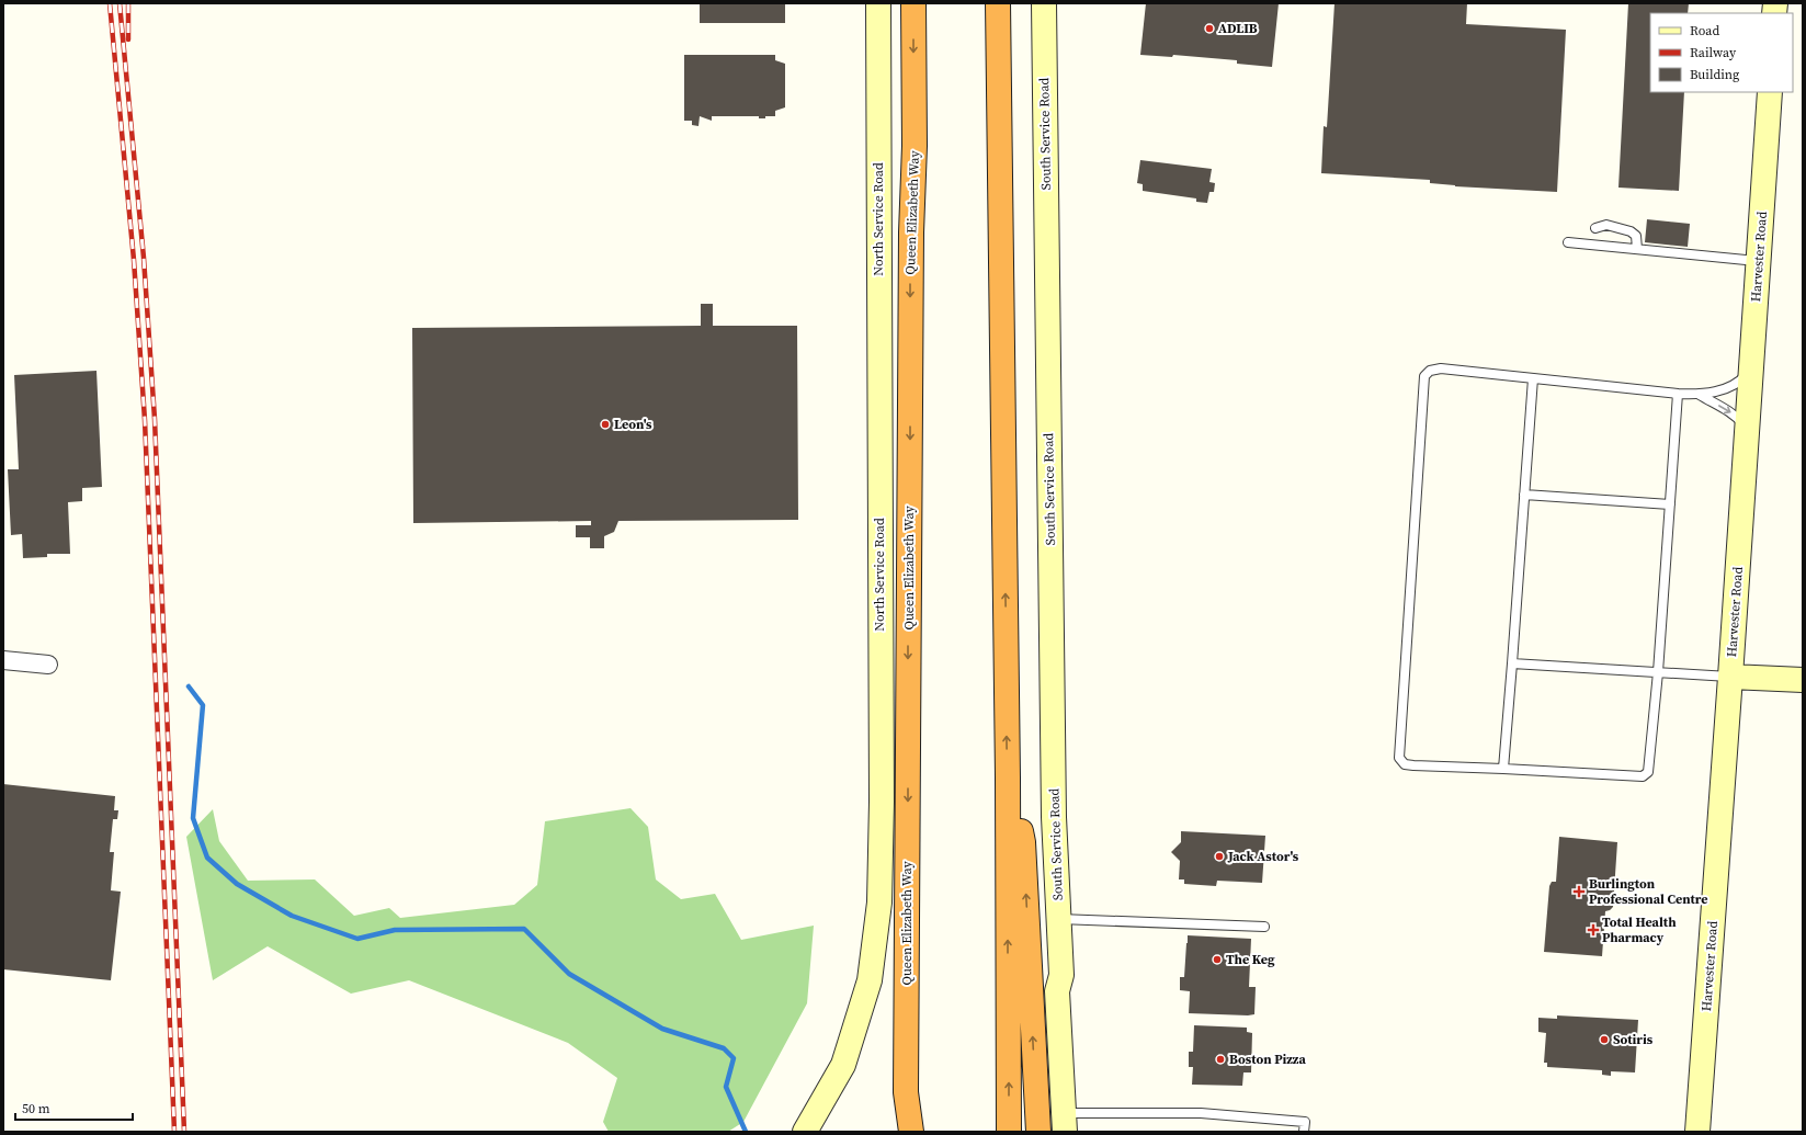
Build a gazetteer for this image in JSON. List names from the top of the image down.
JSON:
{
  "streets": {
    "highway": ["Queen Elizabeth Way"],
    "street": ["South Service Road", "North Service Road", "Harvester Road"]
  },
  "places": {
    "other": [
      "ADLIB",
      "Leon's",
      "Jack Astor's",
      "The Keg",
      "Sotiris",
      "Boston Pizza"
    ],
    "health": ["Burlington Professional Centre", "Total Health Pharmacy"]
  },
  "legend": ["Road", "Railway", "Building"],
  "scale_bar": "50 m"
}
